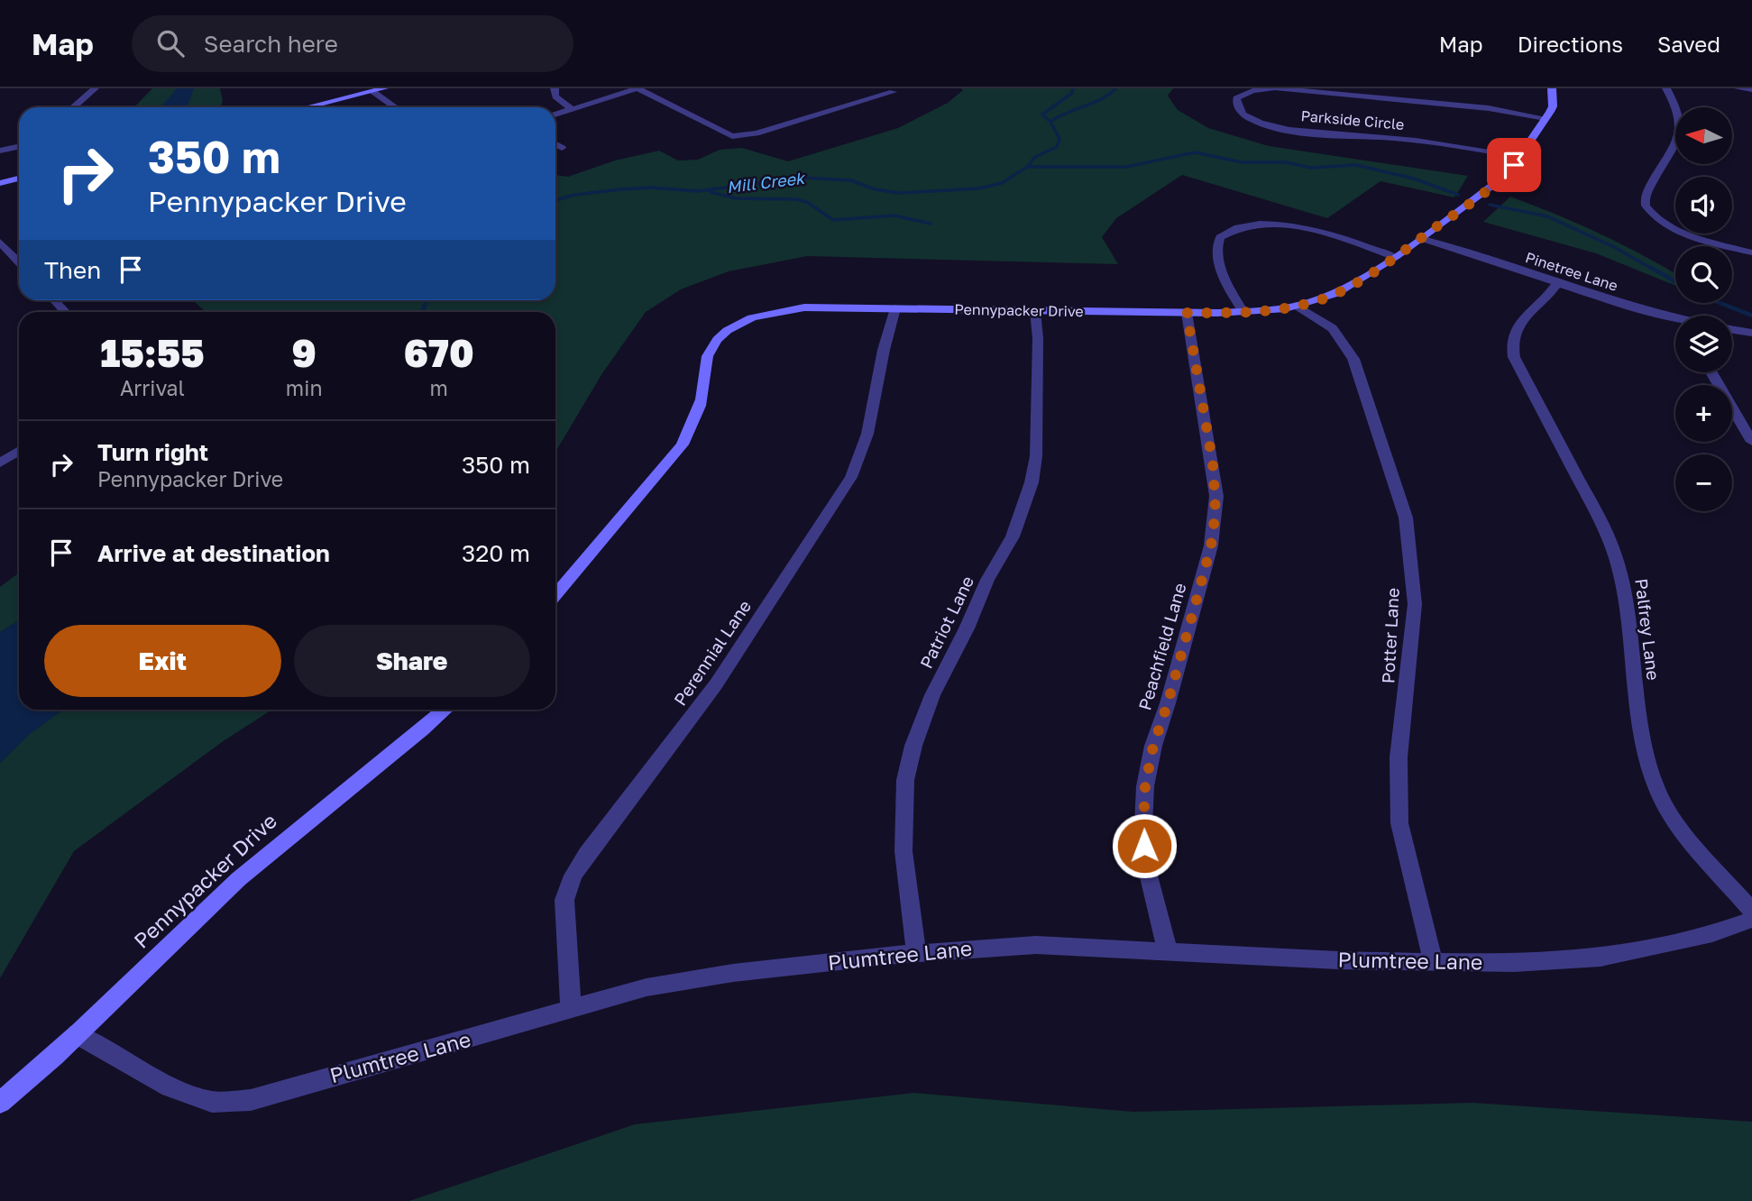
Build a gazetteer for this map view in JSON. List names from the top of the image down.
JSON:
{
  "streets": {
    "street": [
      "Parkside Circle",
      "Pinetree Lane",
      "Pennypacker Drive",
      "Patriot Lane",
      "Palfrey Lane",
      "Potter Lane",
      "Peachfield Lane",
      "Perennial Lane",
      "Plumtree Lane"
    ]
  },
  "crossings": [
    ["Parkside Circle", "Pennypacker Drive"],
    ["Pinetree Lane", "Pennypacker Drive"],
    ["Pinetree Lane", "Palfrey Lane"],
    ["Pennypacker Drive", "Patriot Lane"],
    ["Pennypacker Drive", "Potter Lane"],
    ["Pennypacker Drive", "Peachfield Lane"],
    ["Pennypacker Drive", "Perennial Lane"],
    ["Pennypacker Drive", "Plumtree Lane"],
    ["Patriot Lane", "Plumtree Lane"],
    ["Potter Lane", "Plumtree Lane"],
    ["Peachfield Lane", "Plumtree Lane"],
    ["Perennial Lane", "Plumtree Lane"]
  ],
  "water": ["Mill Creek"],
  "north": "left",
  "page": {
    "header": "Map",
    "search": "Search here",
    "nav": ["Map", "Directions", "Saved"],
    "map_buttons": ["+", "−"],
    "turn": ["350 m", "Pennypacker Drive"],
    "then": "Then",
    "eta": [
      "15:55",
      "Arrival",
      "9",
      "min",
      "670",
      "m"
    ],
    "list": [
      {
        "name": "Turn right",
        "note": "Pennypacker Drive",
        "value": "350 m"
      },
      {
        "name": "Arrive at destination",
        "value": "320 m"
      }
    ],
    "buttons": ["Exit", "Share"]
  }
}
